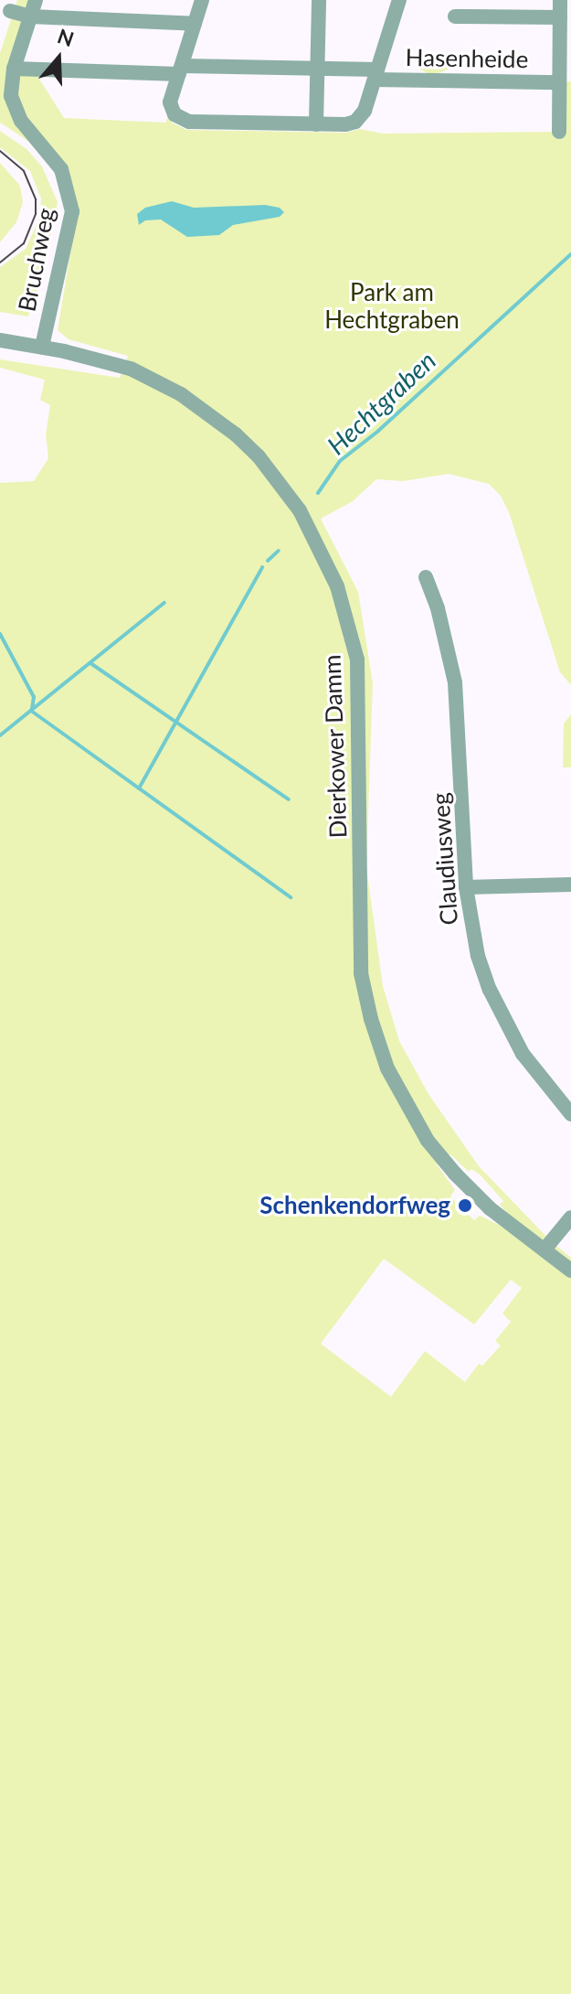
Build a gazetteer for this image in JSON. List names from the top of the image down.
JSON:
{
  "streets": {
    "street": [
      "Hasenheide",
      "Bruchweg",
      "Dierkower Damm",
      "Claudiusweg"
    ]
  },
  "crossings": [
    ["Bruchweg", "Dierkower Damm"]
  ],
  "water": ["Hechtgraben"],
  "parks": ["Park am Hechtgraben"],
  "places": ["Schenkendorfweg"],
  "north": "top"
}
